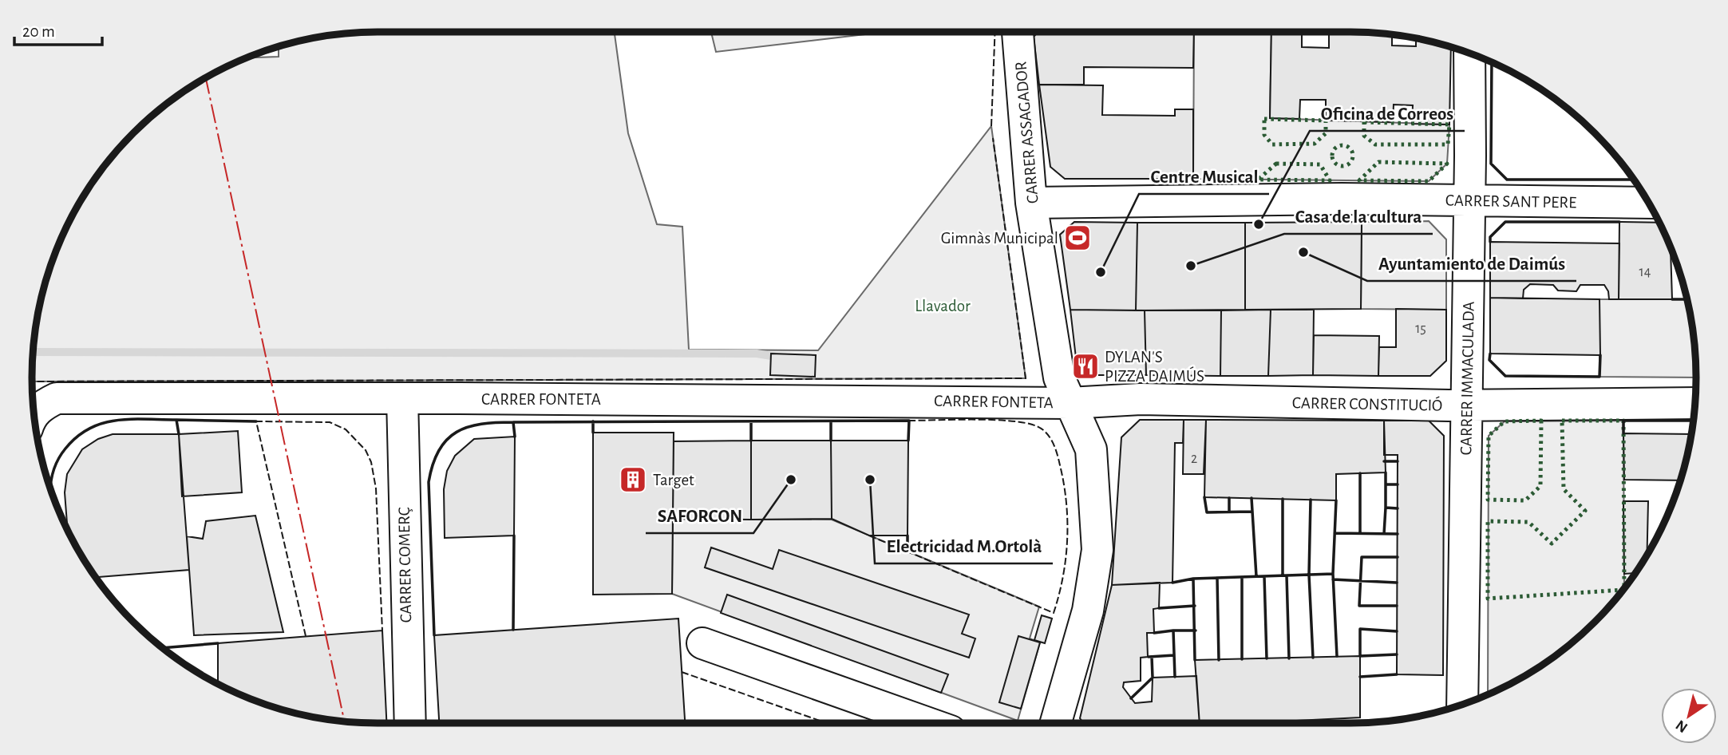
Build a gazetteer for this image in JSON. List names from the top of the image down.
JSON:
{
  "streets": {
    "street": [
      "CARRER ASSAGADOR",
      "CARRER SANT PERE",
      "CARRER IMMACULADA",
      "CARRER FONTETA",
      "CARRER CONSTITUCIÓ",
      "CARRER COMERÇ"
    ]
  },
  "crossings": [
    ["CARRER ASSAGADOR", "CARRER SANT PERE"],
    ["CARRER ASSAGADOR", "CARRER FONTETA"],
    ["CARRER ASSAGADOR", "CARRER CONSTITUCIÓ"],
    ["CARRER SANT PERE", "CARRER IMMACULADA"],
    ["CARRER IMMACULADA", "CARRER CONSTITUCIÓ"],
    ["CARRER FONTETA", "CARRER CONSTITUCIÓ"],
    ["CARRER FONTETA", "CARRER COMERÇ"]
  ],
  "parks": ["Llavador"],
  "places": {
    "other": [
      "Oficina de Correos",
      "Ayuntamiento de Daimús",
      "Casa de la cultura",
      "Centre Musical",
      "SAFORCON",
      "Electricidad M.Ortolà"
    ],
    "sports": ["Gimnàs Municipal"],
    "restaurant": ["DYLAN'S PIZZA DAIMÚS"],
    "building": ["Target"]
  },
  "house_numbers": ["14", "15", "2"],
  "scale_bar": "20 m",
  "north": "bottom left"
}
